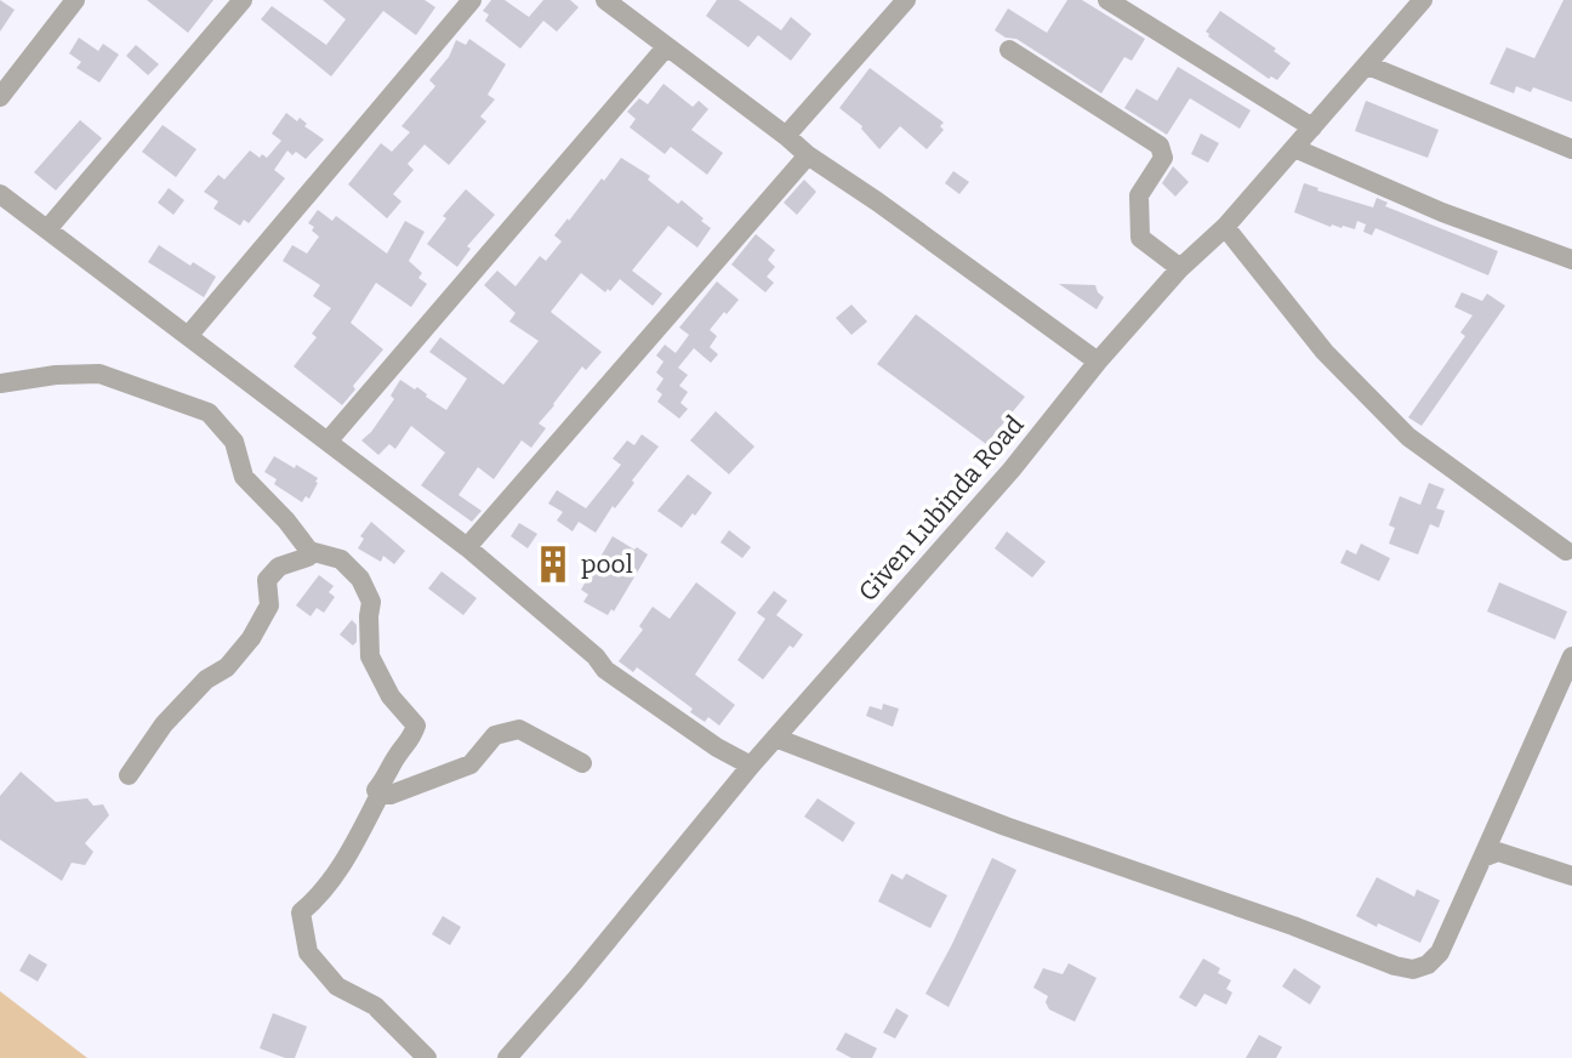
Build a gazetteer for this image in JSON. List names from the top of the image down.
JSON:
{
  "streets": {
    "street": ["Given Lubinda Road"]
  },
  "places": {
    "building": ["pool"]
  }
}
